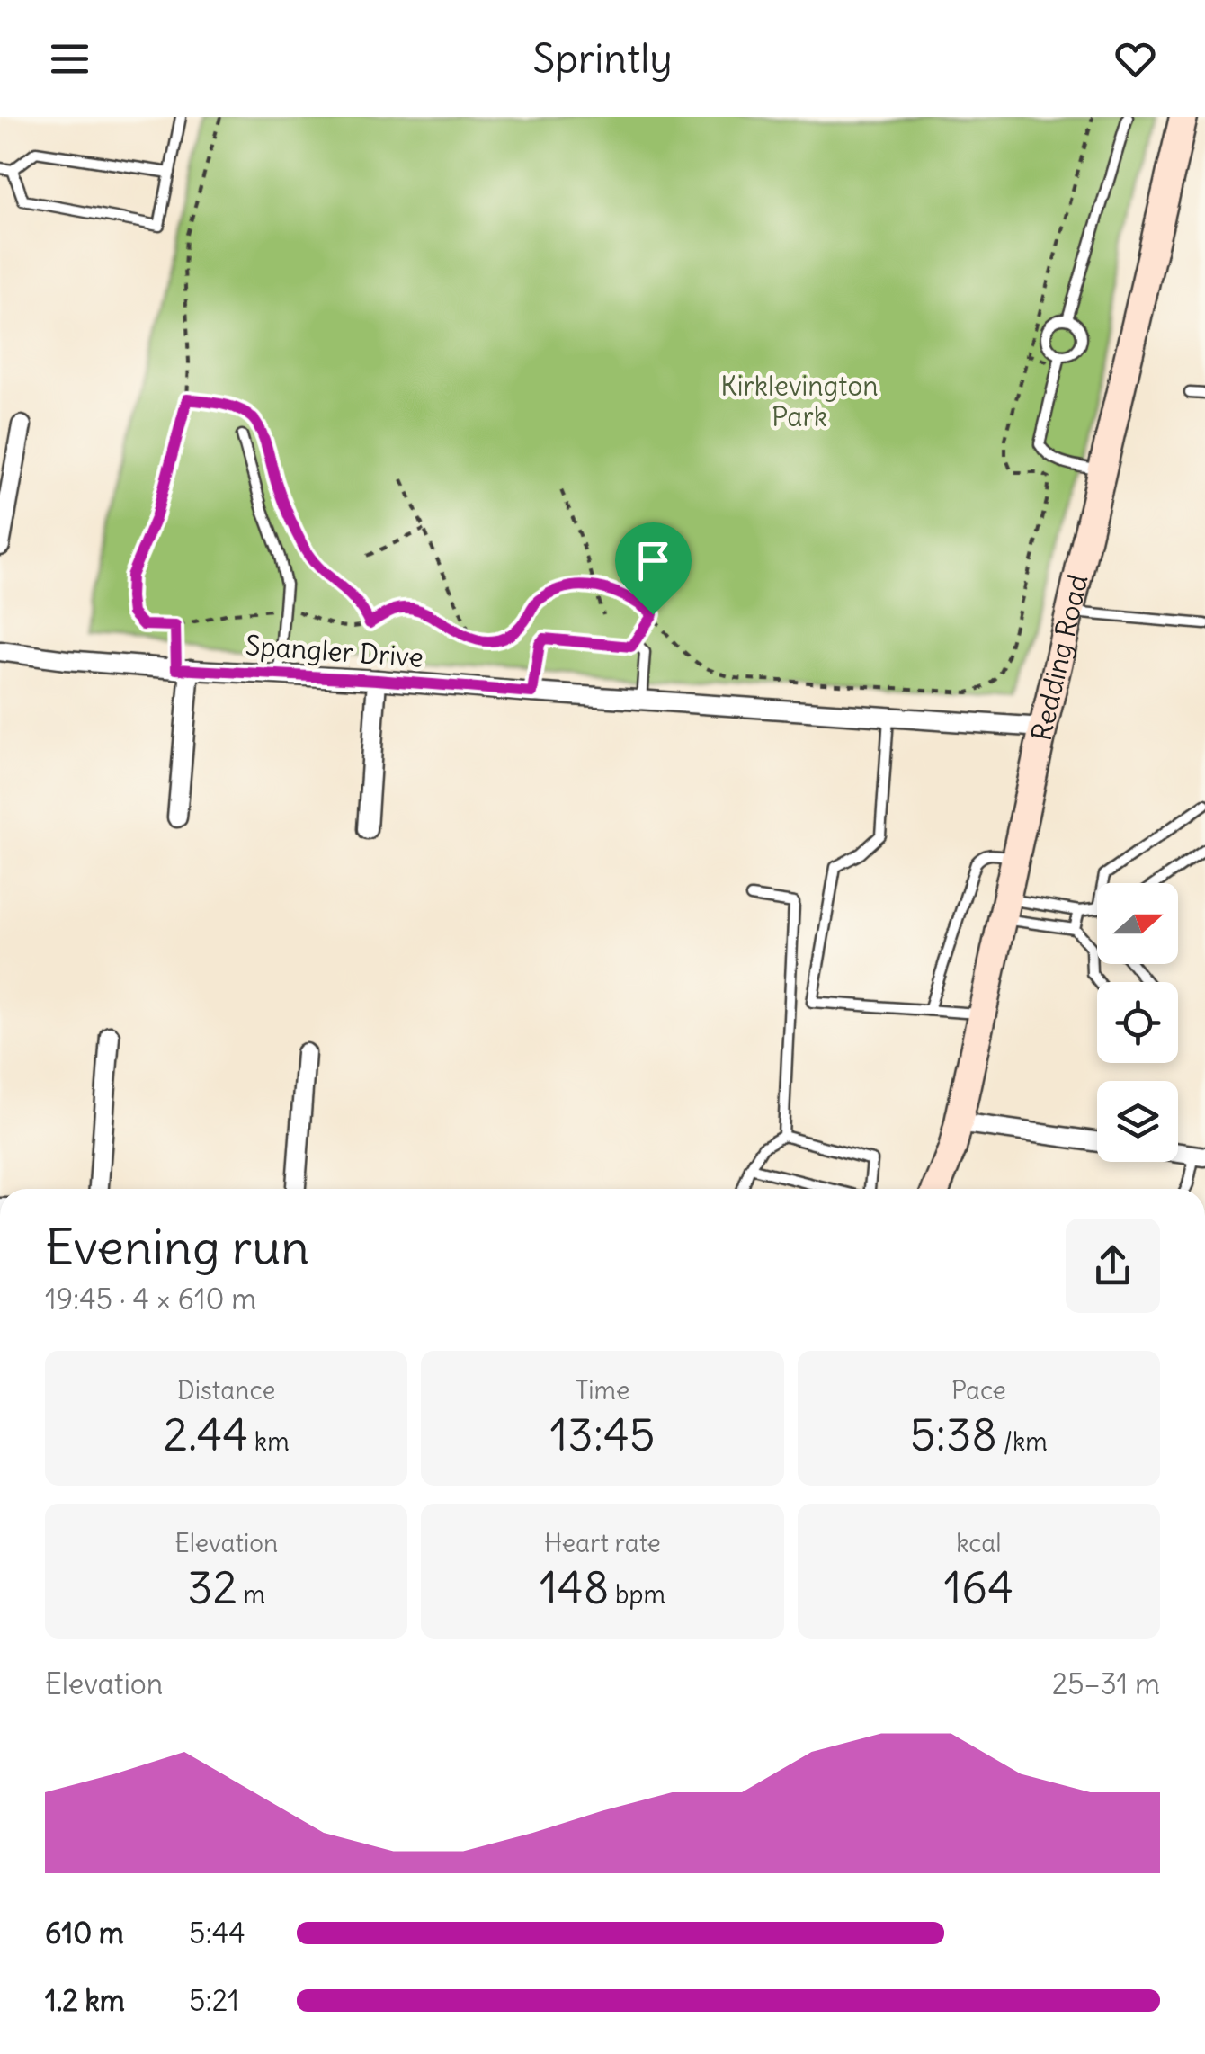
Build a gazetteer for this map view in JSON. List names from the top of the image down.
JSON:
{
  "streets": {
    "street": ["Spangler Drive", "Redding Road"]
  },
  "crossings": [
    ["Spangler Drive", "Redding Road"]
  ],
  "parks": ["Kirklevington Park"],
  "north": "right",
  "page": {
    "header": "Sprintly",
    "heading": ["Evening run", "19:45 · 4 × 610 m"],
    "stats": [
      ["Distance", "2.44 km"],
      ["Time", "13:45"],
      ["Pace", "5:38 /km"],
      ["Elevation", "32 m"],
      ["Heart rate", "148 bpm"],
      ["kcal", "164"]
    ],
    "chart": ["Elevation", "25–31 m"],
    "list": [
      {
        "name": "610 m",
        "note": "5:44"
      },
      {
        "name": "1.2 km",
        "note": "5:21"
      }
    ]
  }
}
